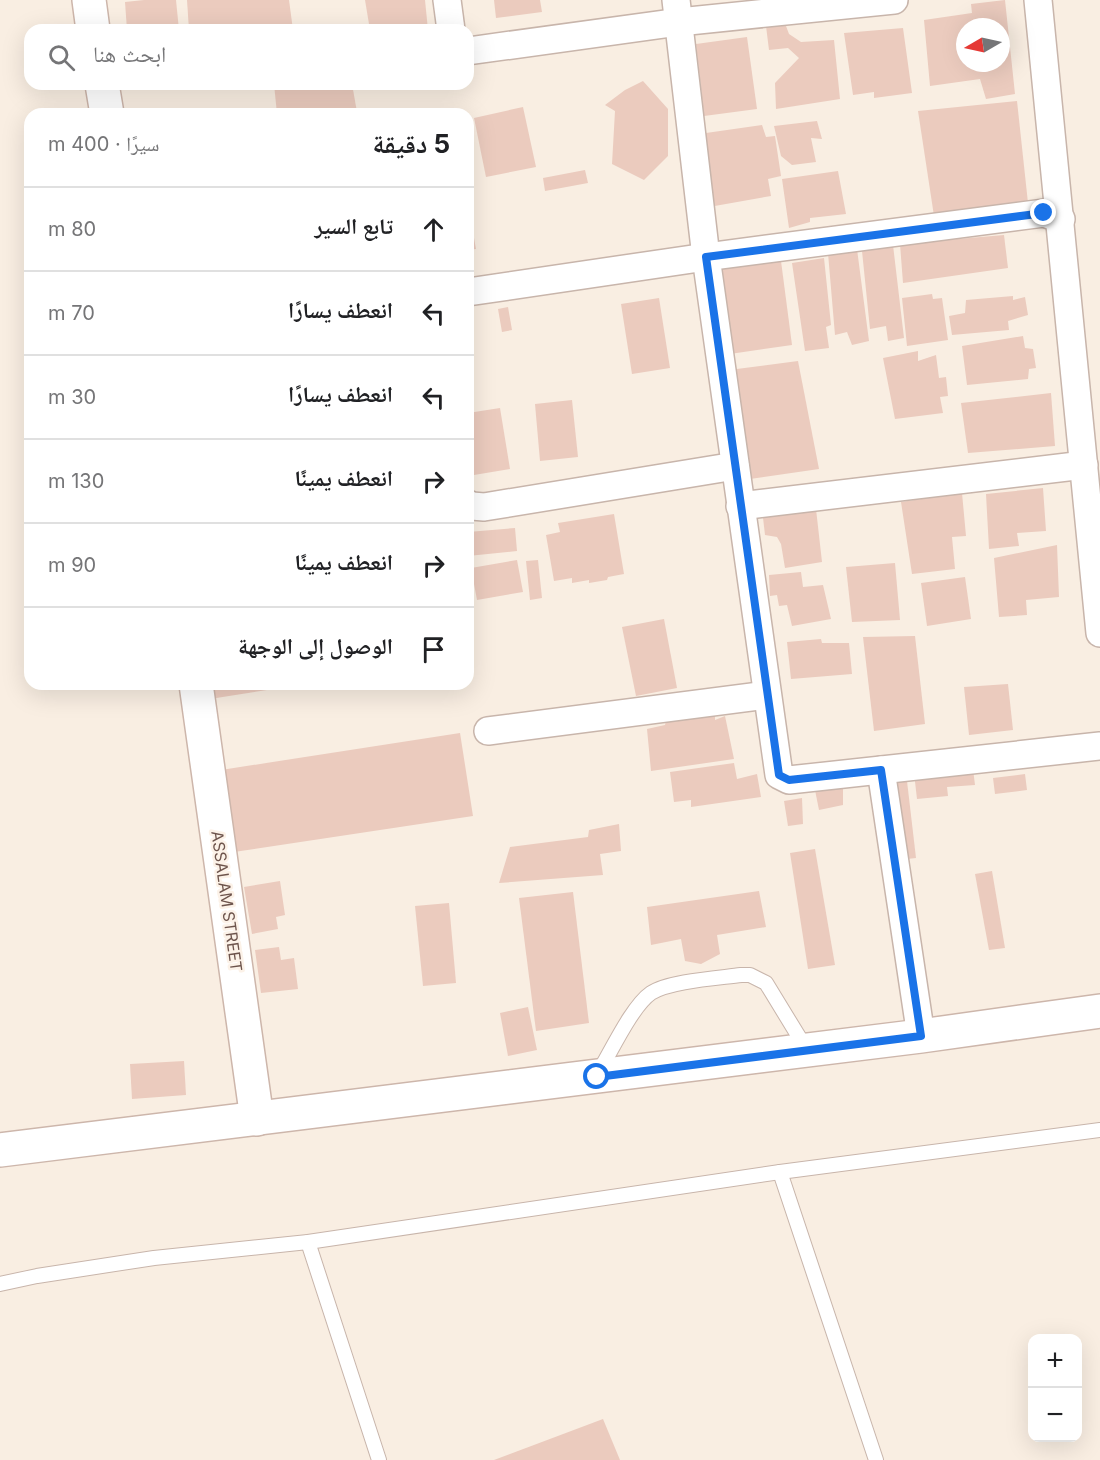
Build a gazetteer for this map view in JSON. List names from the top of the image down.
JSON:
{
  "streets": {
    "main road": ["ASSALAM STREET"]
  },
  "north": "left",
  "page": {
    "search": "ابحث هنا",
    "heading": ["5 دقيقة", "سيرًا · 400 m"],
    "list": [
      ["تابع السير", "80 m"],
      ["انعطف يسارًا", "70 m"],
      ["انعطف يسارًا", "30 m"],
      ["انعطف يمينًا", "130 m"],
      ["انعطف يمينًا", "90 m"],
      "الوصول إلى الوجهة"
    ],
    "map_buttons": ["+", "−"]
  }
}
